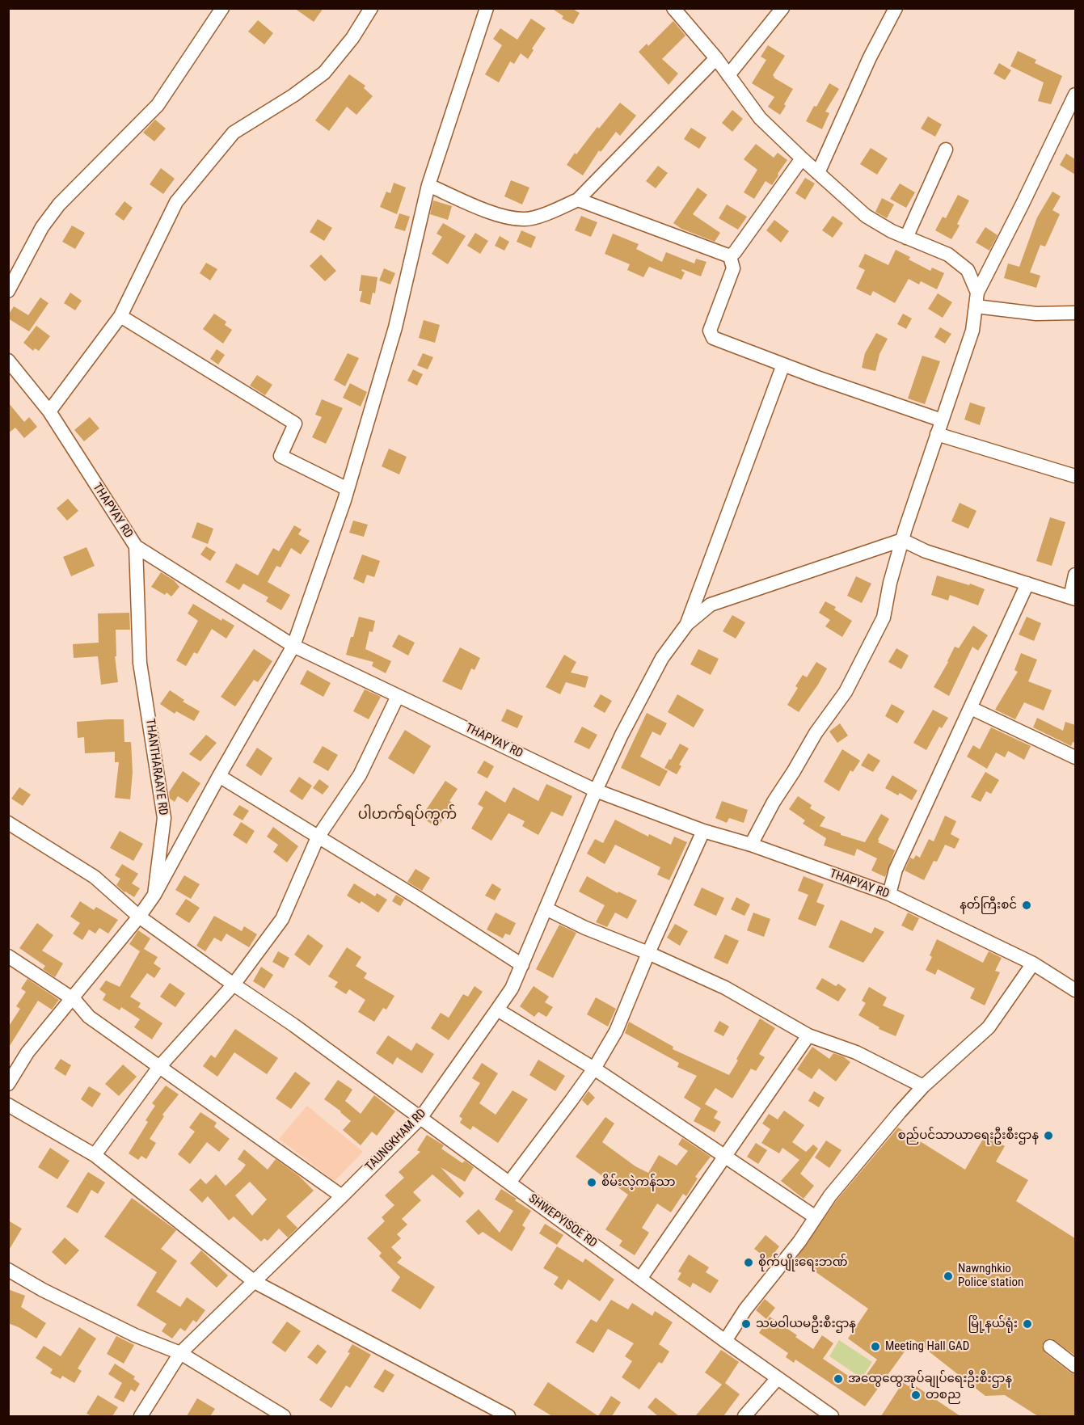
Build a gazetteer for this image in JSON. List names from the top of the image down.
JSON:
{
  "streets": {
    "street": [
      "THAPYAY RD",
      "THANTHARAAYE RD",
      "TAUNGKHAM RD",
      "SHWEPYISOE RD"
    ]
  },
  "crossings": [
    ["THAPYAY RD", "THANTHARAAYE RD"],
    ["THAPYAY RD", "TAUNGKHAM RD"],
    ["THANTHARAAYE RD", "SHWEPYISOE RD"],
    ["TAUNGKHAM RD", "SHWEPYISOE RD"]
  ],
  "districts": ["ပါဟက်ရပ်ကွက်"],
  "places": [
    "နတ်ကြီးစင်",
    "စည်ပင်သာယာရေးဦးစီးဌာန",
    "စိမ်းလဲ့ကန်သာ",
    "စိုက်ပျိုးရေးဘဏ်",
    "Nawnghkio Police station",
    "သမဝါယမဦးစီးဌာန",
    "မြို့နယ်ရုံး",
    "Meeting Hall GAD",
    "အထွေထွေအုပ်ချုပ်ရေးဦးစီးဌာန",
    "တစည"
  ]
}
